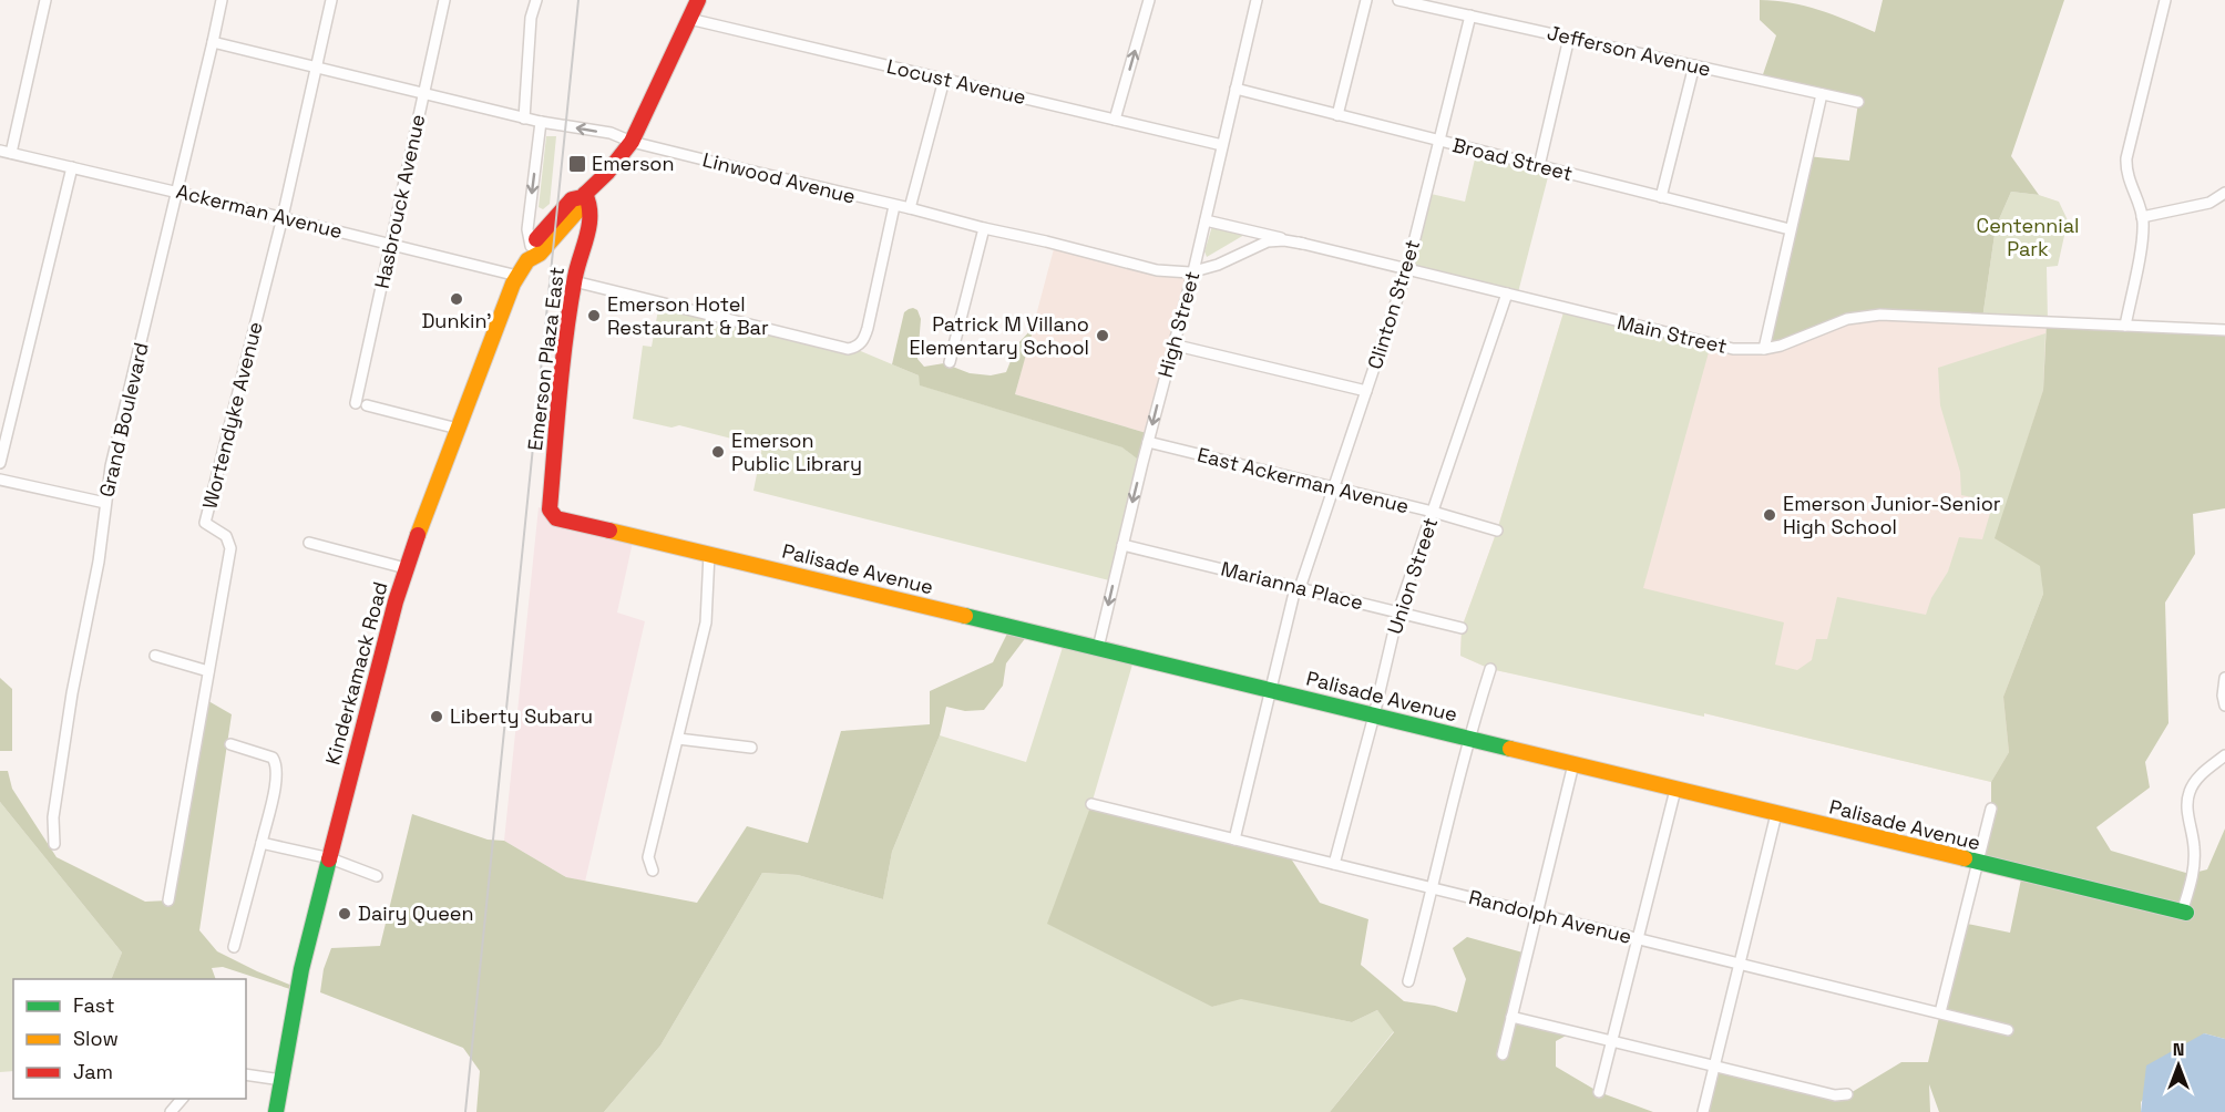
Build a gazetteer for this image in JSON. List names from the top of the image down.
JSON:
{
  "streets": {
    "street": [
      "Jefferson Avenue",
      "Locust Avenue",
      "Broad Street",
      "Linwood Avenue",
      "Hasbrouck Avenue",
      "Ackerman Avenue",
      "Clinton Street",
      "High Street",
      "Main Street",
      "Emerson Plaza East",
      "Wortendyke Avenue",
      "Grand Boulevard",
      "East Ackerman Avenue",
      "Palisade Avenue",
      "Union Street",
      "Marianna Place",
      "Kinderkamack Road",
      "Randolph Avenue"
    ]
  },
  "crossings": [
    ["Jefferson Avenue", "Clinton Street"],
    ["Locust Avenue", "High Street"],
    ["Locust Avenue", "Kinderkamack Road"],
    ["Broad Street", "Clinton Street"],
    ["Broad Street", "High Street"],
    ["Linwood Avenue", "Hasbrouck Avenue"],
    ["Linwood Avenue", "High Street"],
    ["Linwood Avenue", "Main Street"],
    ["Linwood Avenue", "Wortendyke Avenue"],
    ["Linwood Avenue", "Grand Boulevard"],
    ["Linwood Avenue", "Kinderkamack Road"],
    ["Hasbrouck Avenue", "Ackerman Avenue"],
    ["Ackerman Avenue", "Wortendyke Avenue"],
    ["Ackerman Avenue", "Grand Boulevard"],
    ["Ackerman Avenue", "Kinderkamack Road"],
    ["Clinton Street", "Main Street"],
    ["Clinton Street", "East Ackerman Avenue"],
    ["Clinton Street", "Palisade Avenue"],
    ["Clinton Street", "Marianna Place"],
    ["Clinton Street", "Randolph Avenue"],
    ["High Street", "Main Street"],
    ["High Street", "East Ackerman Avenue"],
    ["High Street", "Palisade Avenue"],
    ["High Street", "Marianna Place"],
    ["Main Street", "Union Street"],
    ["Emerson Plaza East", "Palisade Avenue"],
    ["Emerson Plaza East", "Kinderkamack Road"],
    ["East Ackerman Avenue", "Union Street"],
    ["Palisade Avenue", "Union Street"],
    ["Union Street", "Marianna Place"],
    ["Union Street", "Randolph Avenue"]
  ],
  "one_way": ["High Street"],
  "parks": ["Centennial Park"],
  "places": {
    "transit": ["Emerson"],
    "other": [
      "Dunkin'",
      "Emerson Hotel Restaurant & Bar",
      "Patrick M Villano Elementary School",
      "Emerson Public Library",
      "Emerson Junior-Senior High School",
      "Liberty Subaru",
      "Dairy Queen"
    ]
  },
  "legend": ["Fast", "Slow", "Jam"],
  "north": "top"
}
